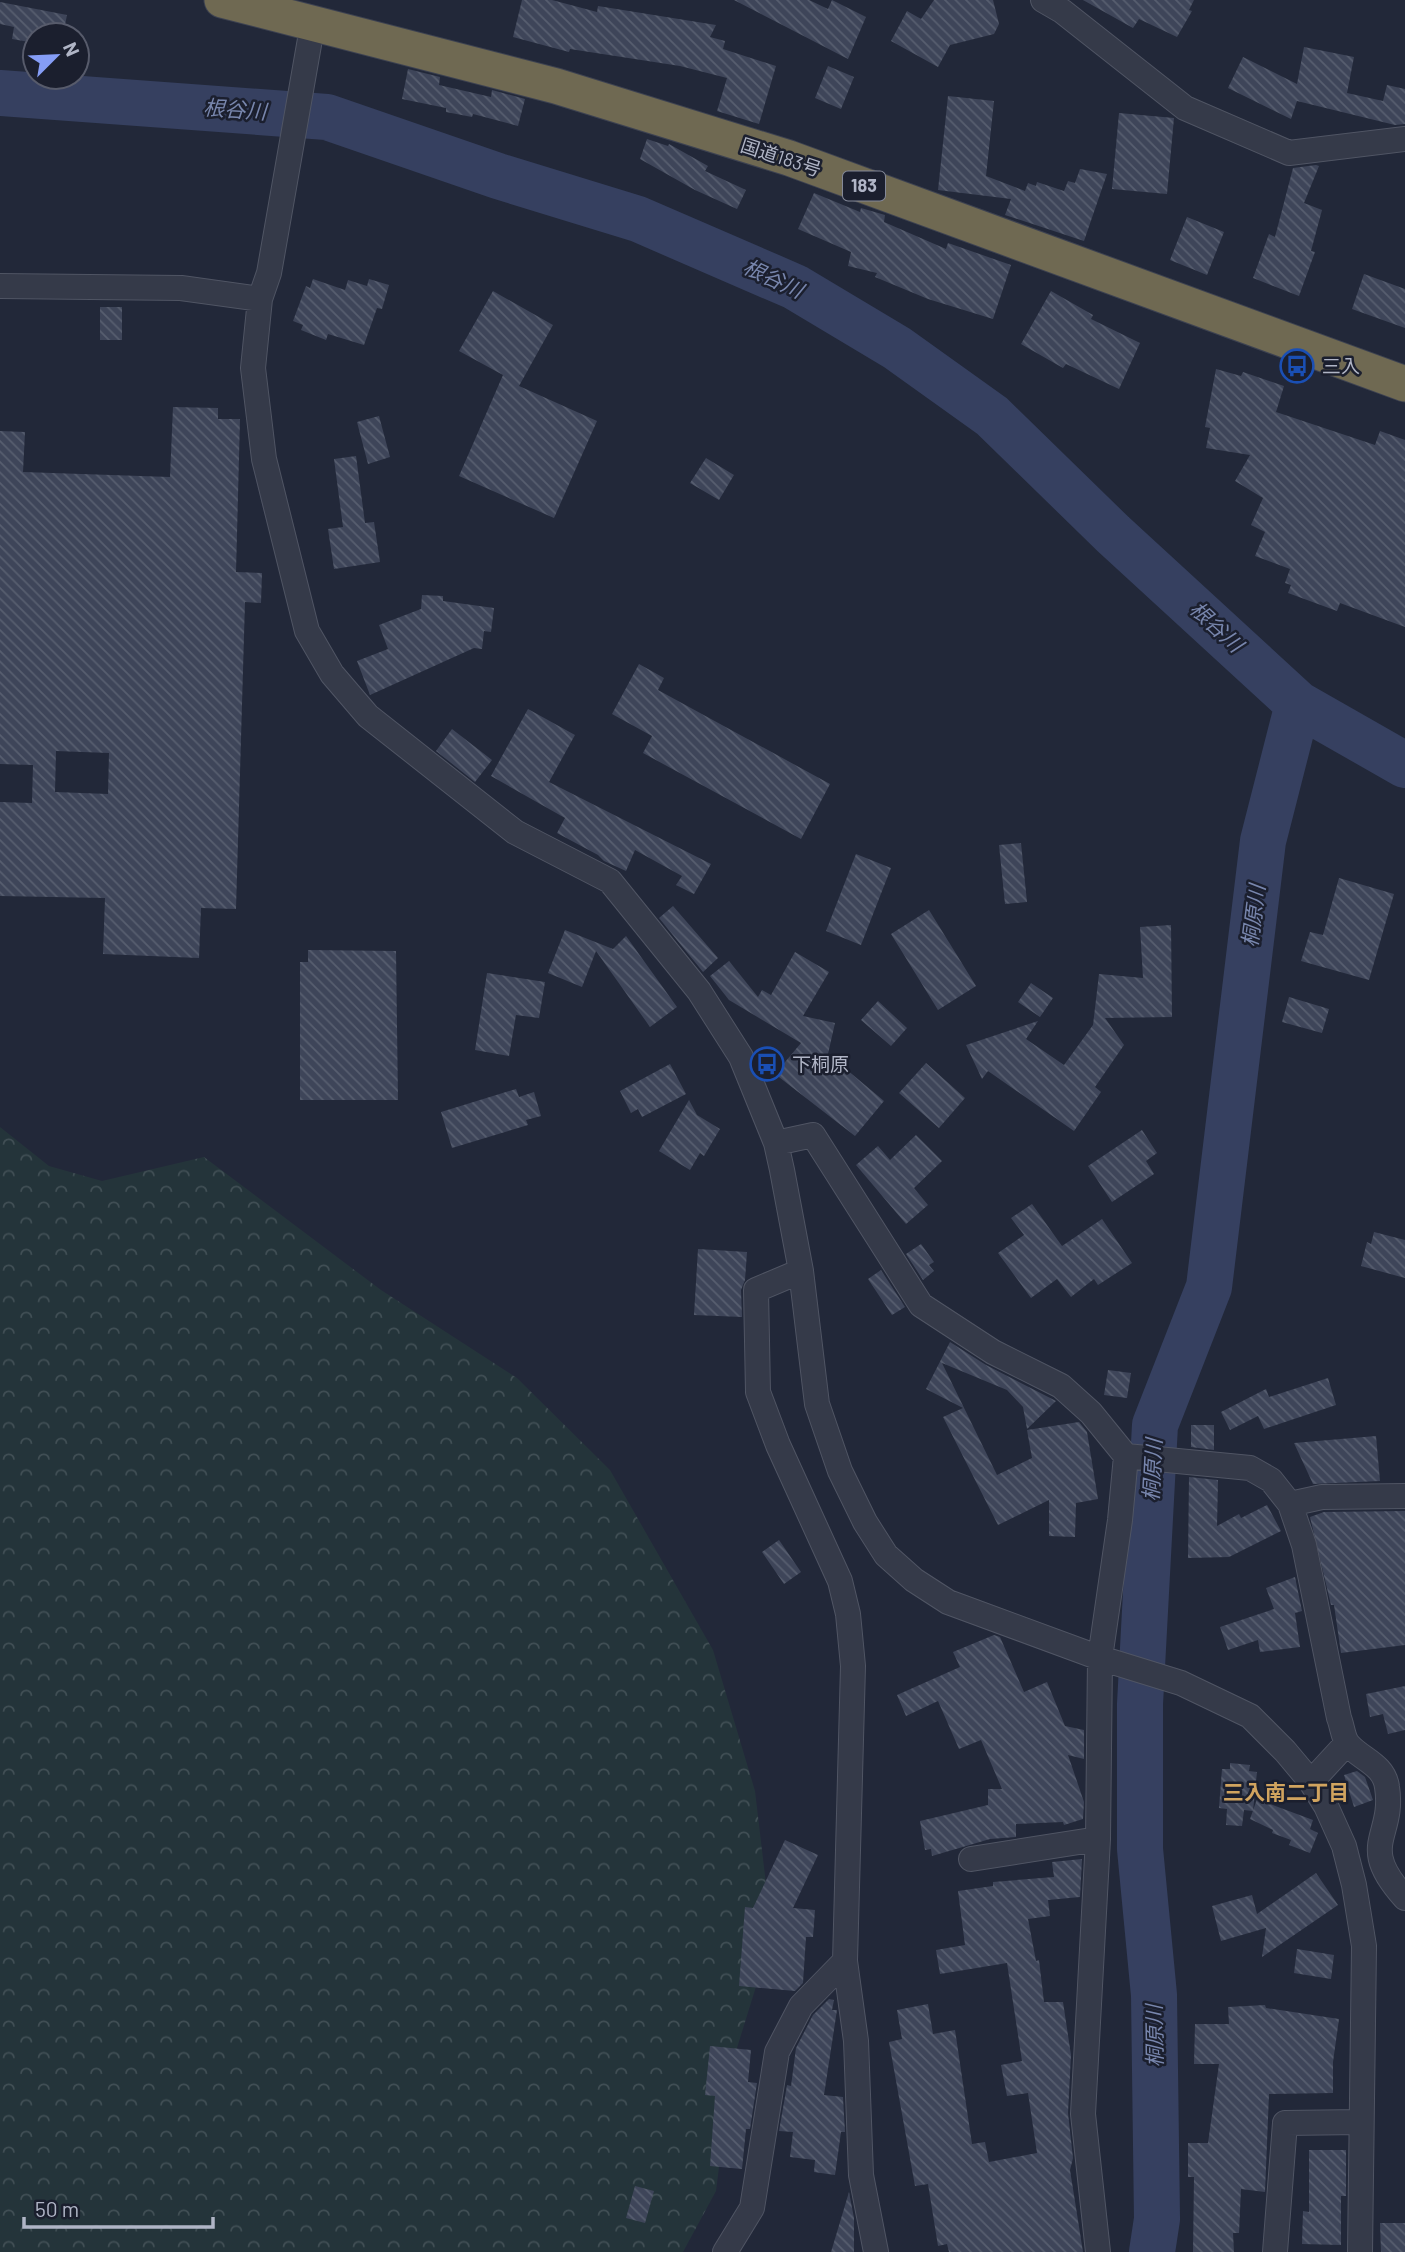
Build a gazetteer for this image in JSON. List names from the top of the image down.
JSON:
{
  "streets": {
    "highway": ["国道183号", "183"]
  },
  "districts": ["三入南二丁目"],
  "water": ["根谷川", "桐原川"],
  "places": {
    "bus stop": ["三入", "下桐原"]
  },
  "scale_bar": "50 m",
  "north": "top right"
}
